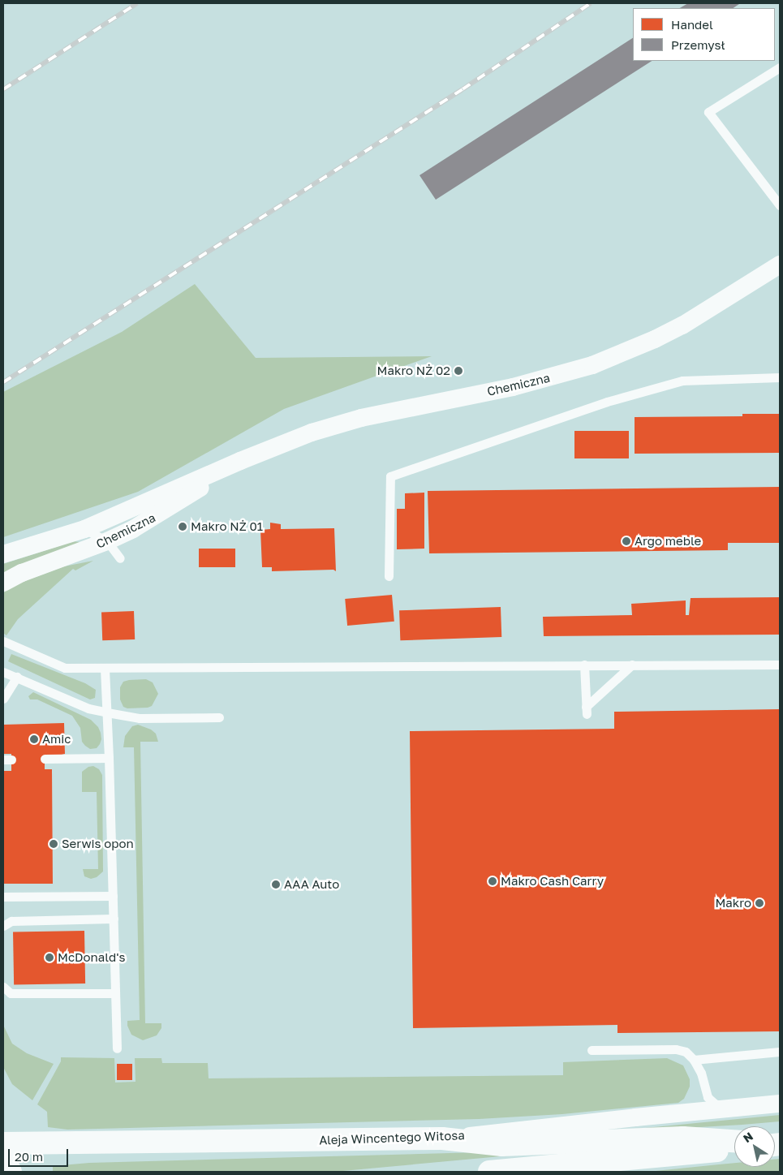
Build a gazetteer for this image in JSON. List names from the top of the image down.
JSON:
{
  "streets": {
    "main road": ["Aleja Wincentego Witosa"],
    "street": ["Chemiczna"]
  },
  "places": [
    "Makro NŻ 02",
    "Makro NŻ 01",
    "Argo meble",
    "Amic",
    "Serwis opon",
    "Makro Cash Carry",
    "AAA Auto",
    "Makro",
    "McDonald's"
  ],
  "legend": ["Handel", "Przemysł"],
  "scale_bar": "20 m",
  "north": "top left"
}
